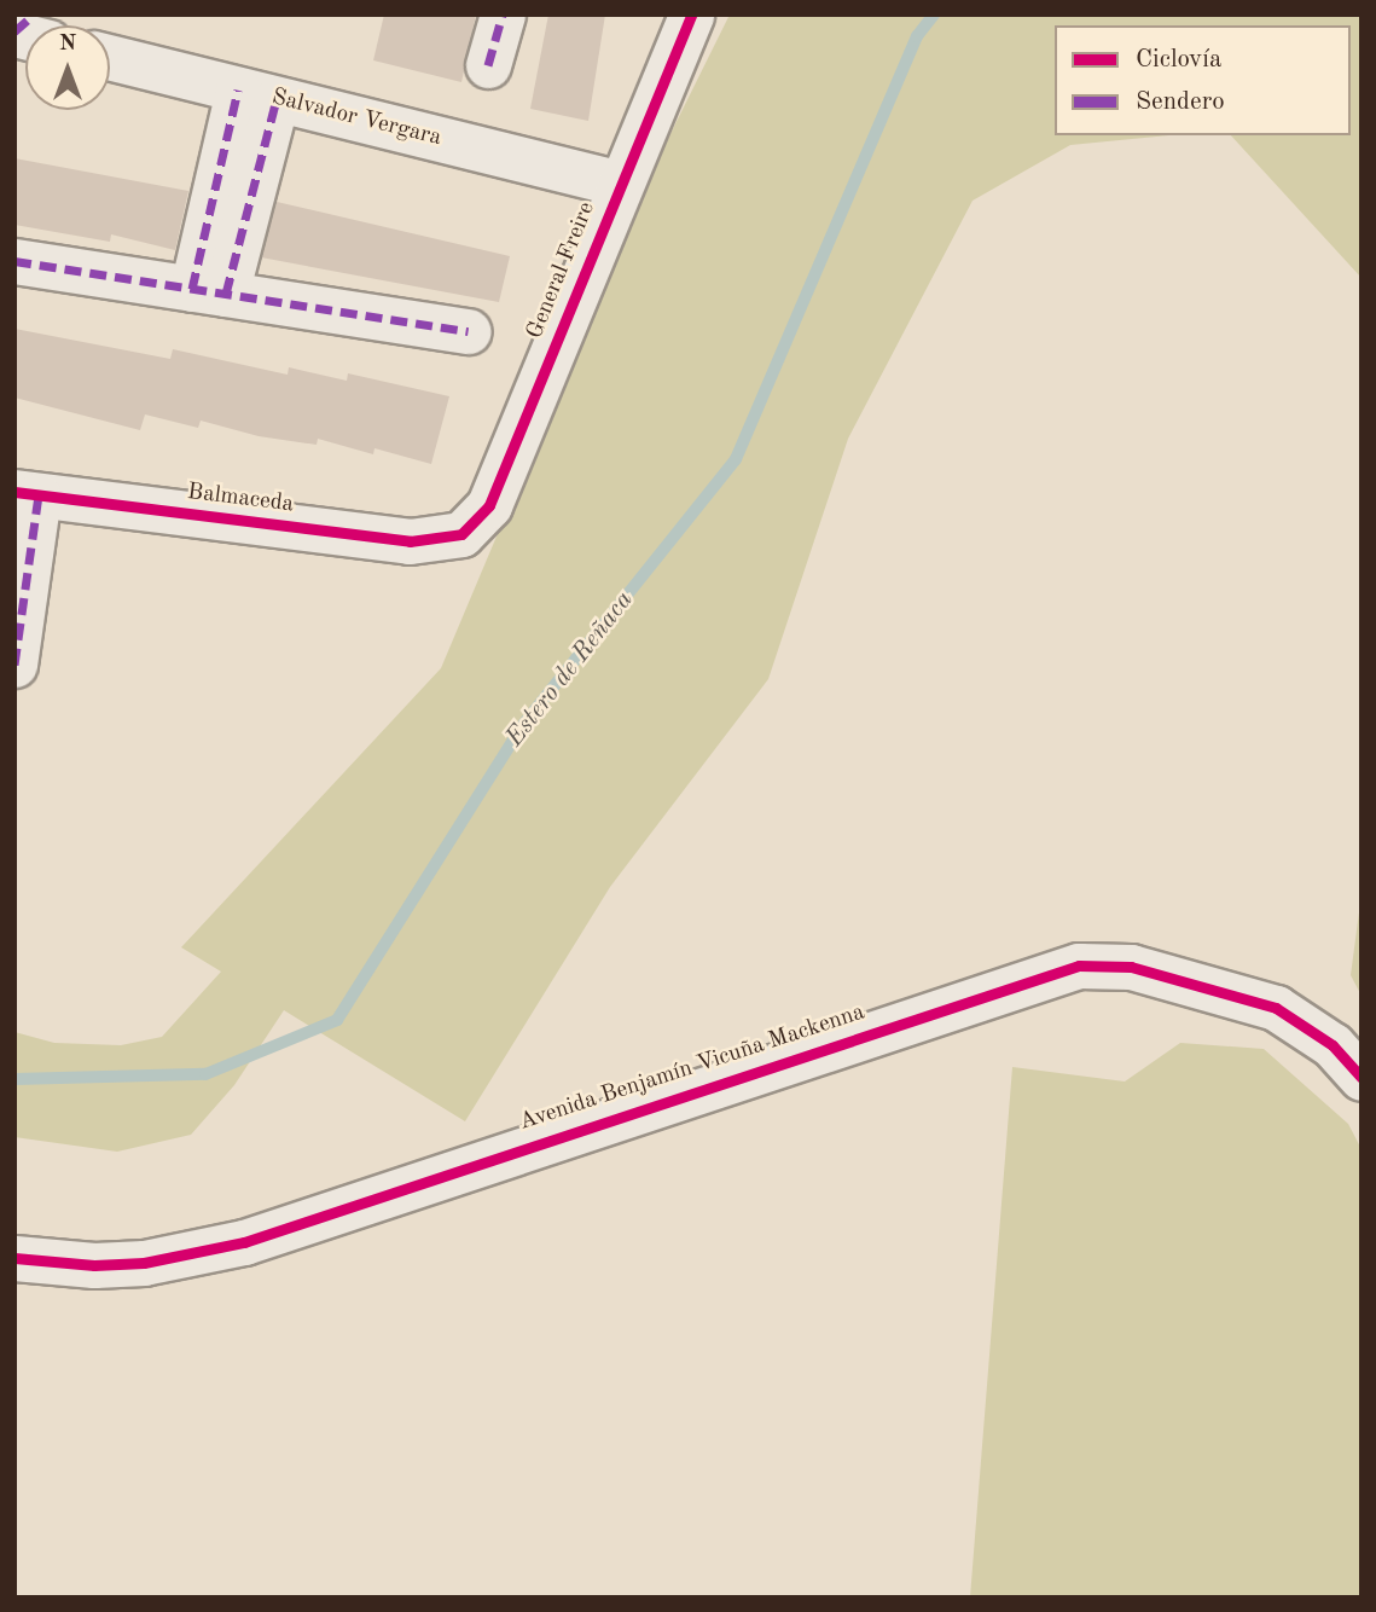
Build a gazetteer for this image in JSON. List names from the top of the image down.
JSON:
{
  "streets": {
    "street": [
      "Salvador Vergara",
      "General Freire",
      "Balmaceda",
      "Avenida Benjamín Vicuña Mackenna"
    ]
  },
  "crossings": [
    ["Salvador Vergara", "General Freire"],
    ["General Freire", "Balmaceda"]
  ],
  "water": ["Estero de Reñaca"],
  "legend": ["Ciclovía", "Sendero"],
  "north": "top"
}
